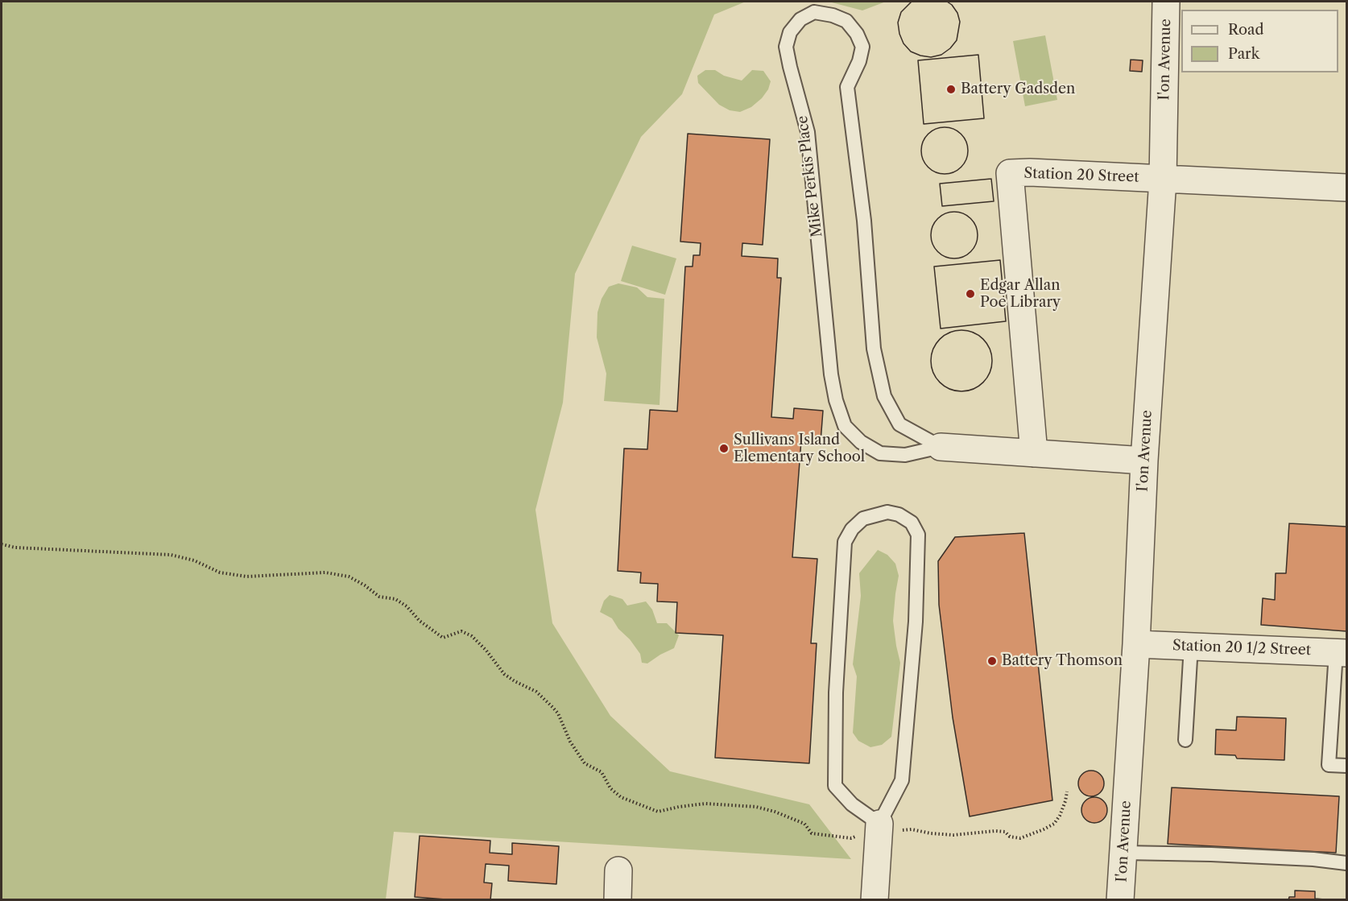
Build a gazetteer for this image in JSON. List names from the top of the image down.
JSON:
{
  "streets": {
    "street": [
      "I'on Avenue",
      "Station 20 Street",
      "Mike Perkis Place",
      "Station 20 1/2 Street"
    ]
  },
  "crossings": [
    ["I'on Avenue", "Station 20 Street"],
    ["I'on Avenue", "Mike Perkis Place"],
    ["I'on Avenue", "Station 20 1/2 Street"],
    ["Station 20 Street", "Mike Perkis Place"]
  ],
  "places": [
    "Battery Gadsden",
    "Edgar Allan Poe Library",
    "Sullivans Island Elementary School",
    "Battery Thomson"
  ],
  "legend": ["Road", "Park"]
}
